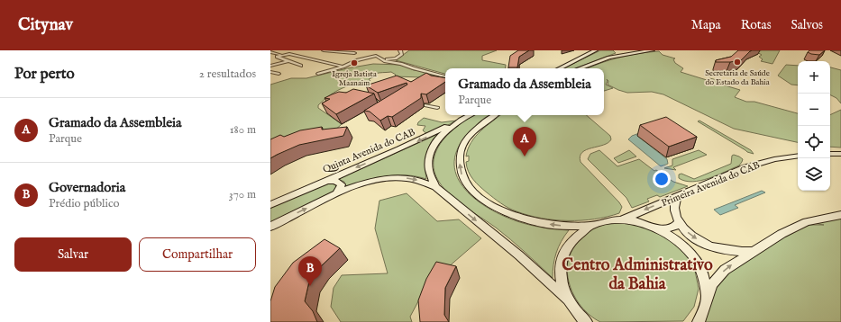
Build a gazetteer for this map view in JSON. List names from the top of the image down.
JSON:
{
  "streets": {
    "main road": ["Quinta Avenida do CAB", "Primeira Avenida do CAB"]
  },
  "one_way": ["Quinta Avenida do CAB"],
  "districts": ["Centro Administrativo da Bahia"],
  "places": ["Secretaria de Saúde do Estado da Bahia", "Igreja Batista Maanaim"],
  "page": {
    "header": "Citynav",
    "nav": ["Mapa", "Rotas", "Salvos"],
    "heading": ["Por perto", "2 resultados"],
    "map_buttons": ["+", "−"],
    "popup": ["Gramado da Assembleia", "Parque"],
    "list": [
      {
        "mark": "A",
        "name": "Gramado da Assembleia",
        "note": "Parque",
        "value": "180 m"
      },
      {
        "mark": "B",
        "name": "Governadoria",
        "note": "Prédio público",
        "value": "370 m"
      }
    ],
    "pins": ["A", "B"],
    "buttons": ["Salvar", "Compartilhar"]
  }
}
